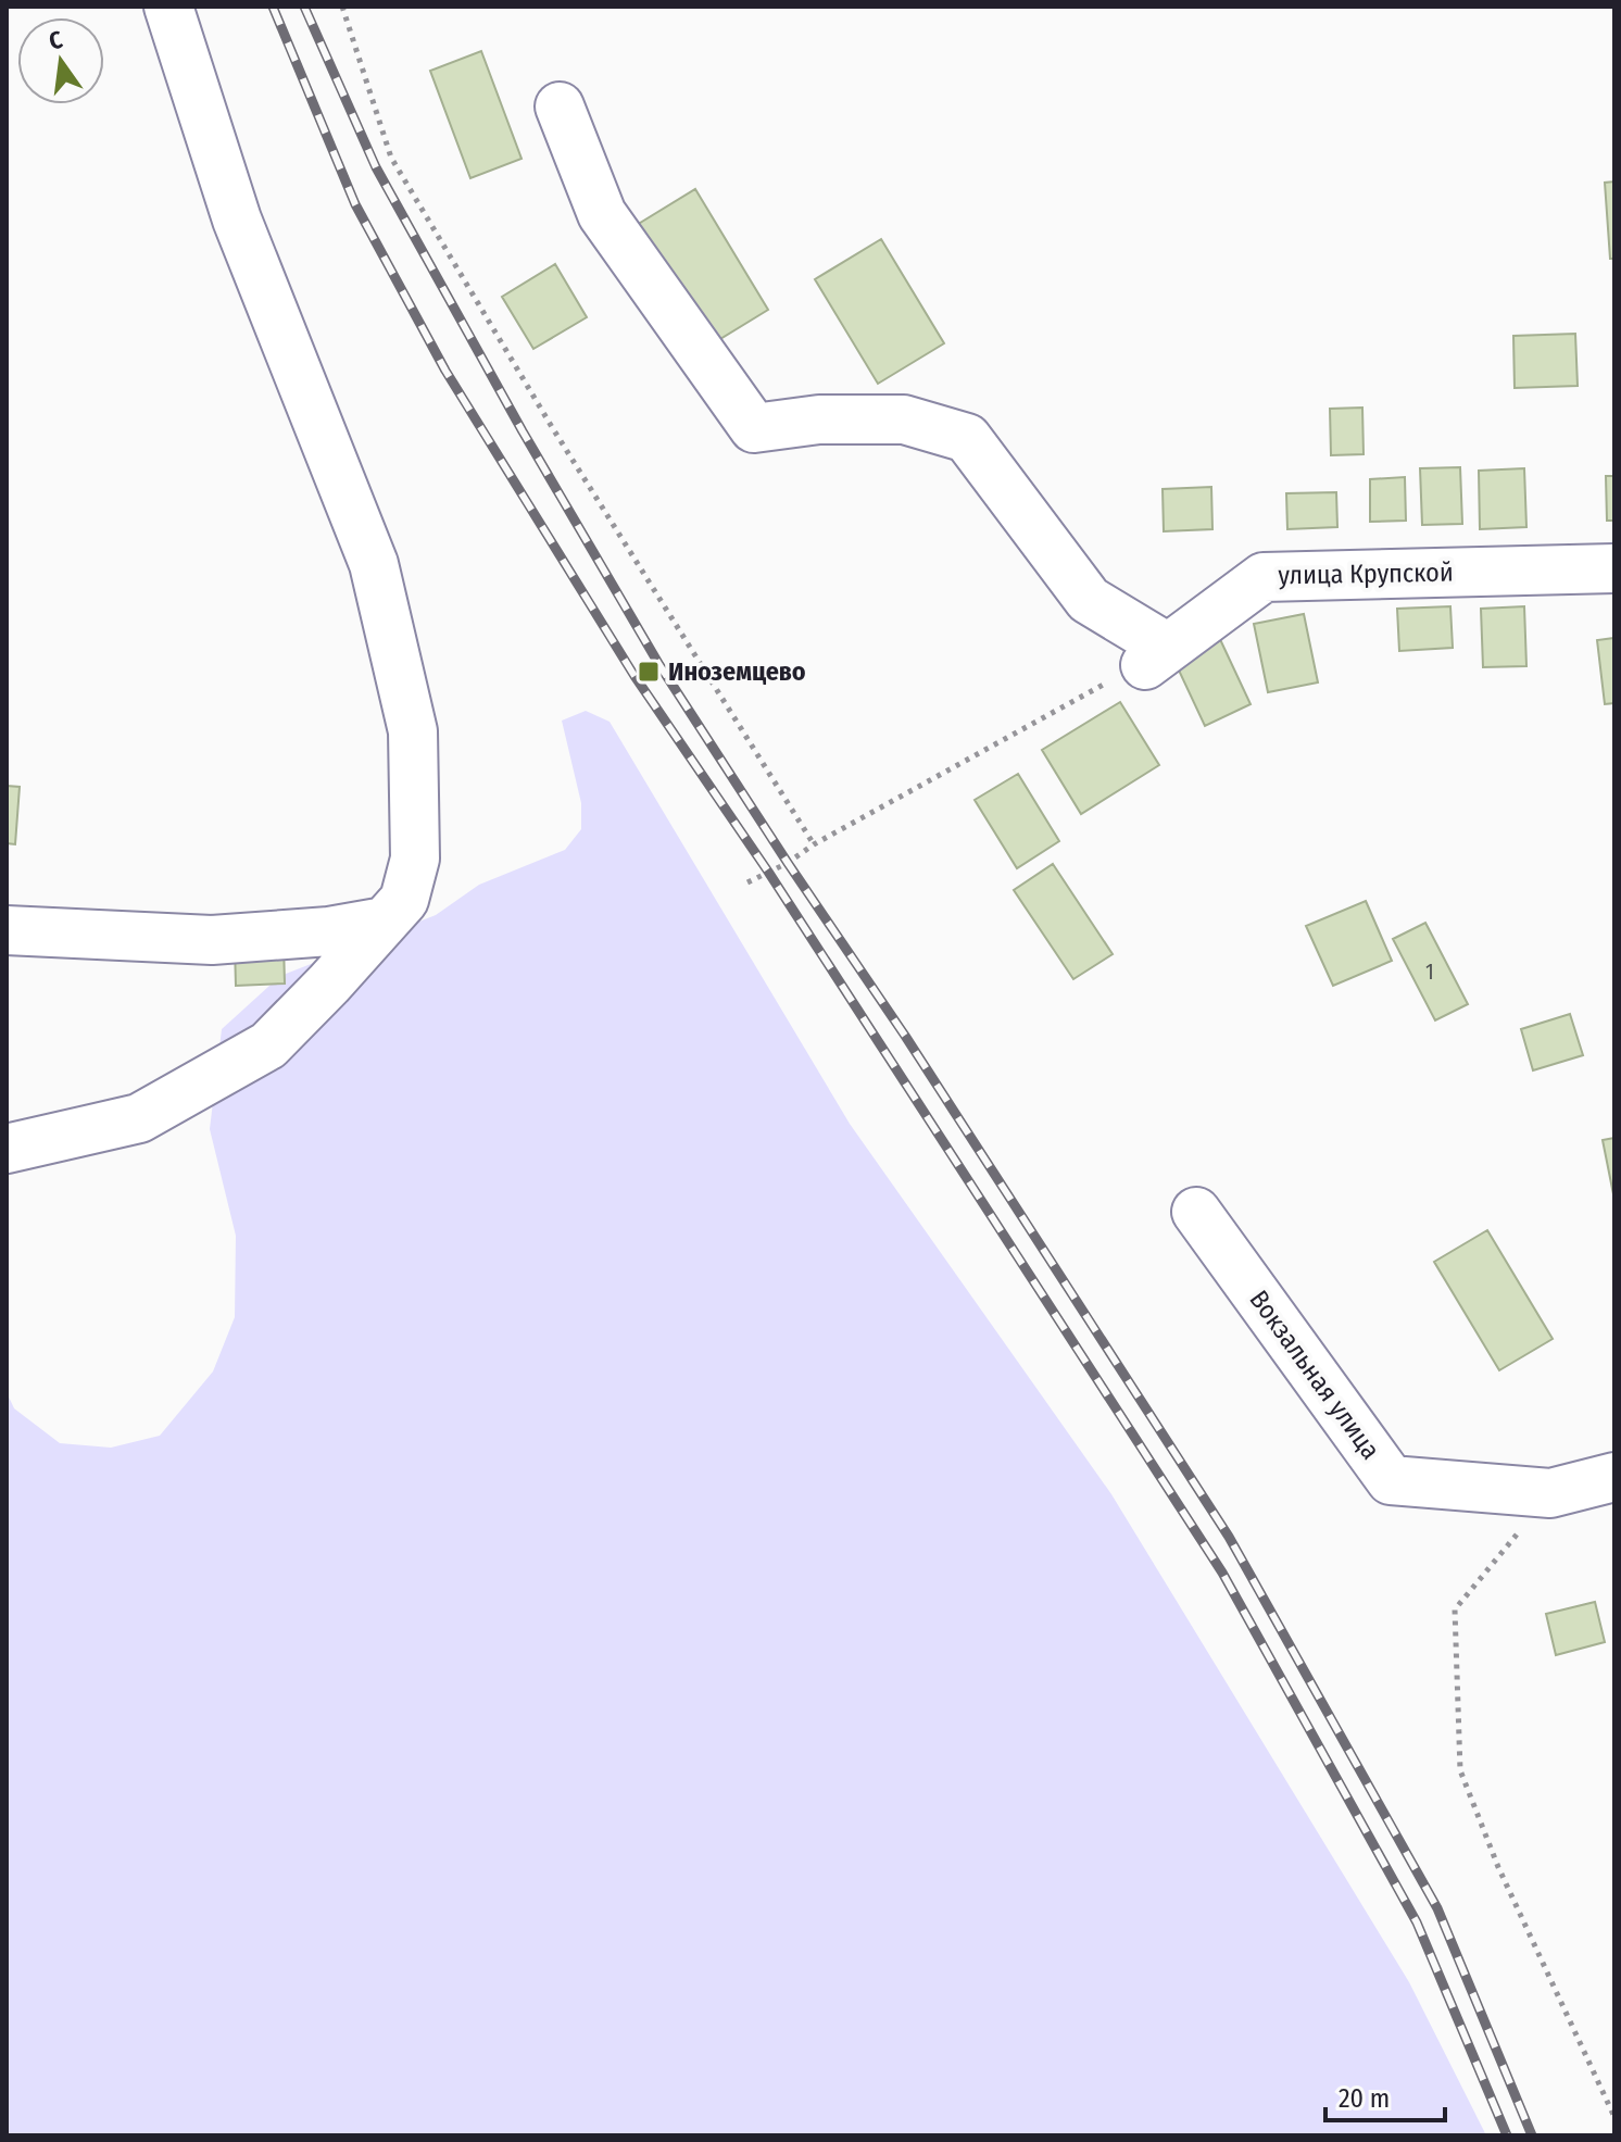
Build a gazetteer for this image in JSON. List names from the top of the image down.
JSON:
{
  "streets": {
    "street": ["улица Крупской", "Вокзальная улица"]
  },
  "places": {
    "transit": ["Иноземцево"]
  },
  "house_numbers": ["1"],
  "scale_bar": "20 m",
  "north": "top"
}
